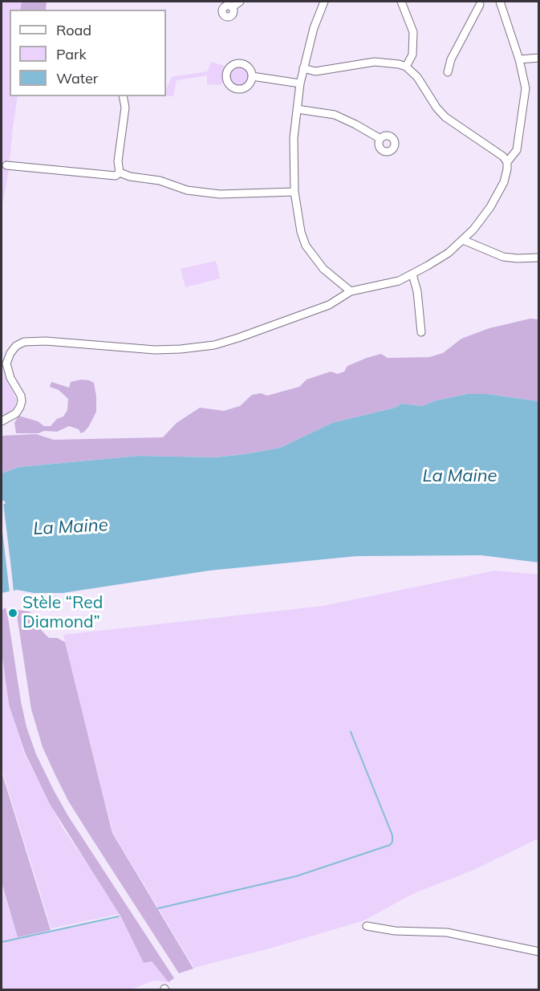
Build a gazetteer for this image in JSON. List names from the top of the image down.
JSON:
{
  "water": ["La Maine"],
  "places": ["Stèle “Red Diamond”"],
  "legend": ["Road", "Park", "Water"]
}
